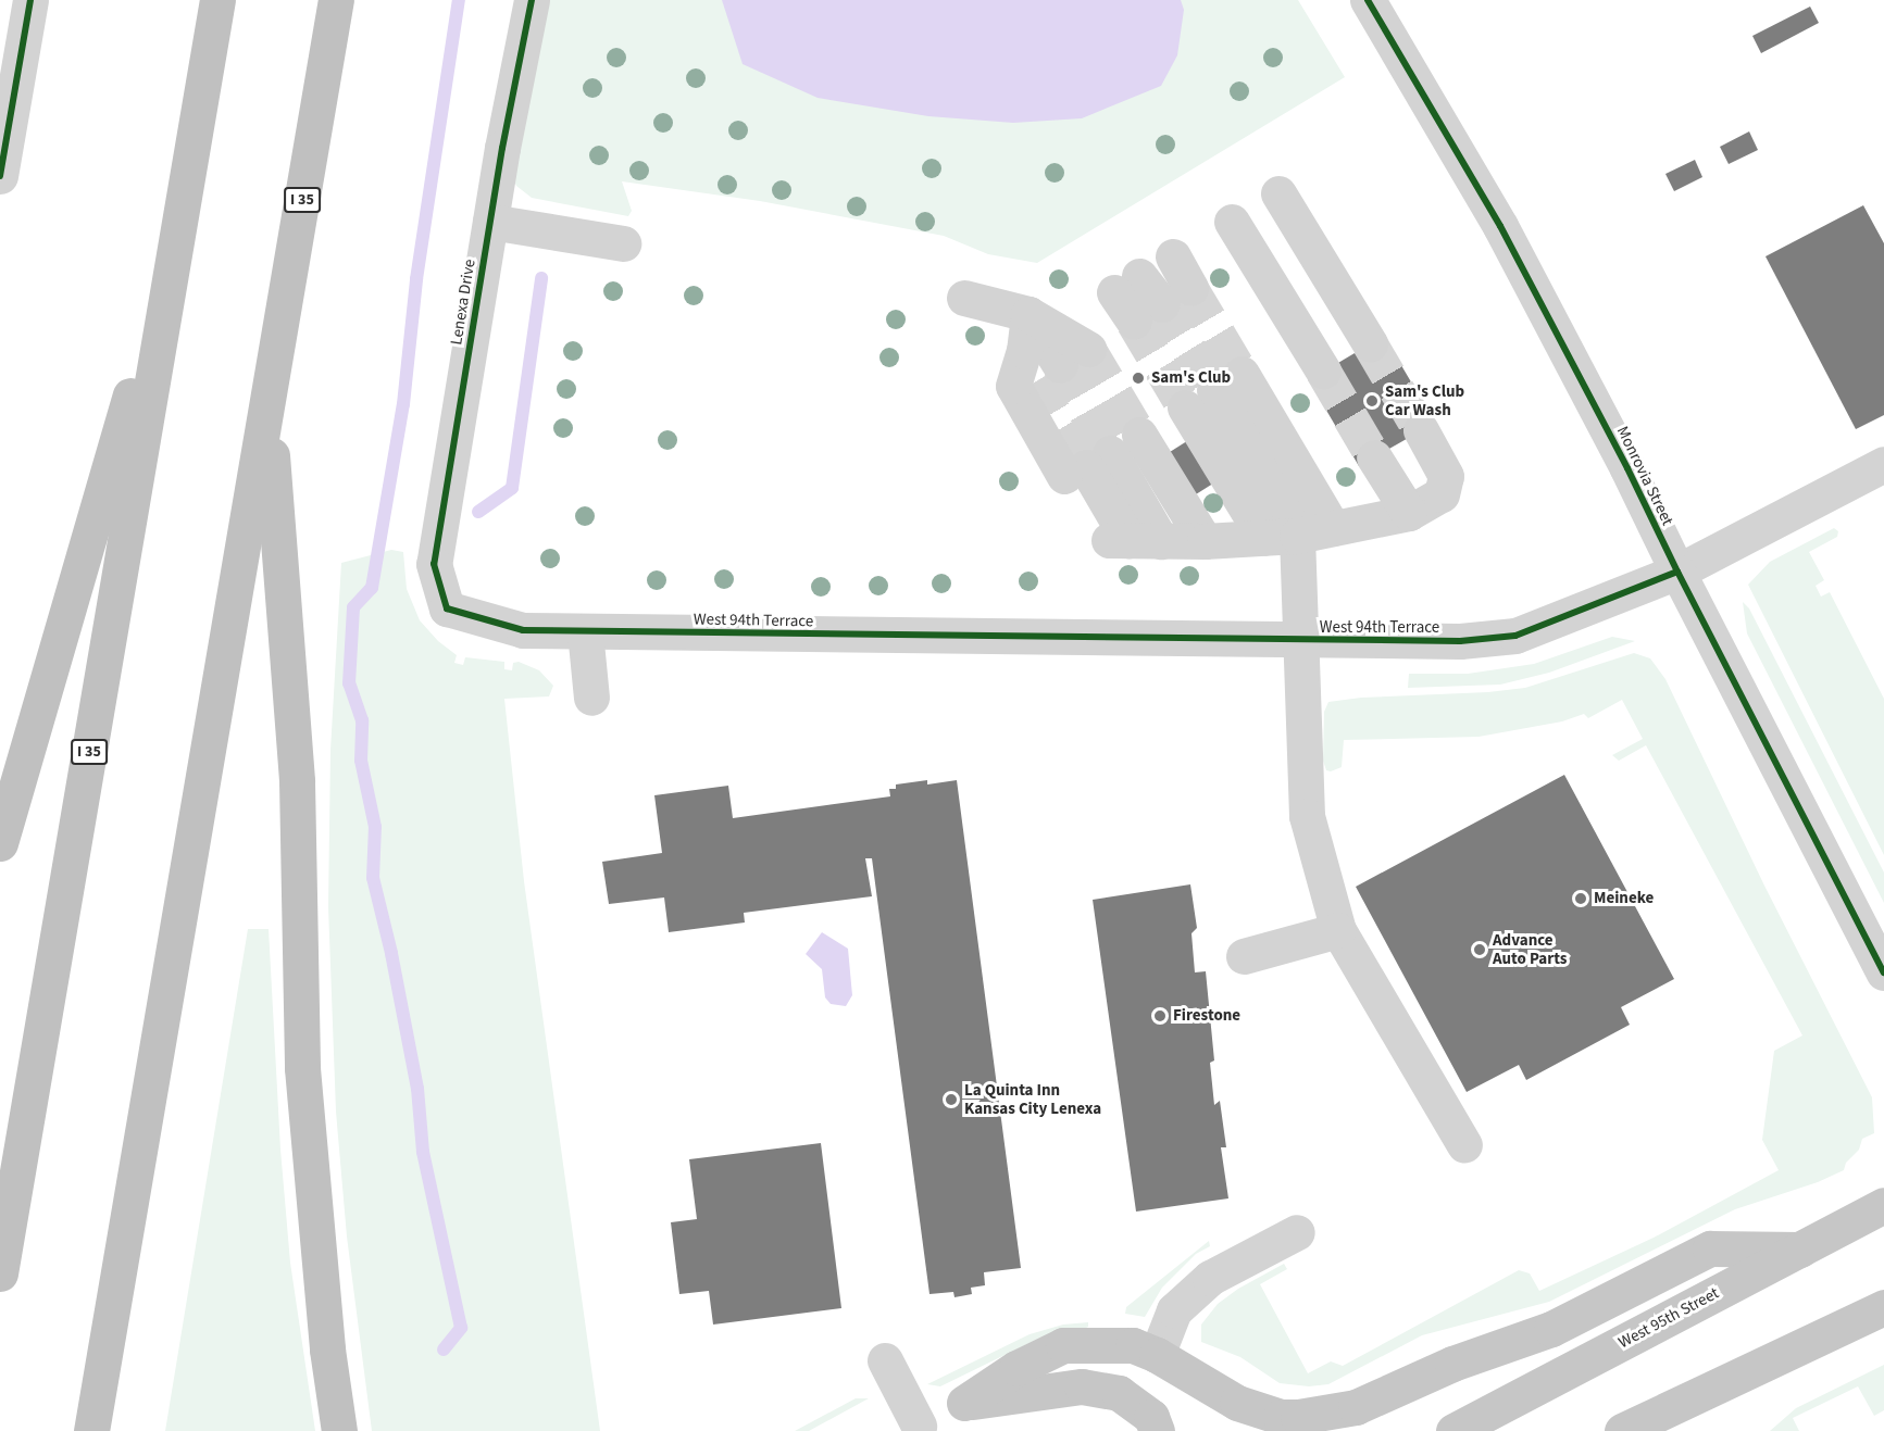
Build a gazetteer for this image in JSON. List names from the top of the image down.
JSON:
{
  "streets": {
    "highway": ["I 35"],
    "main road": ["West 95th Street"],
    "street": ["Lenexa Drive", "Monrovia Street", "West 94th Terrace"]
  },
  "crossings": [
    ["Lenexa Drive", "West 94th Terrace"],
    ["Monrovia Street", "West 94th Terrace"]
  ],
  "places": [
    "Sam's Club",
    "Sam's Club Car Wash",
    "Meineke",
    "Advance Auto Parts",
    "Firestone",
    "La Quinta Inn Kansas City Lenexa"
  ]
}
